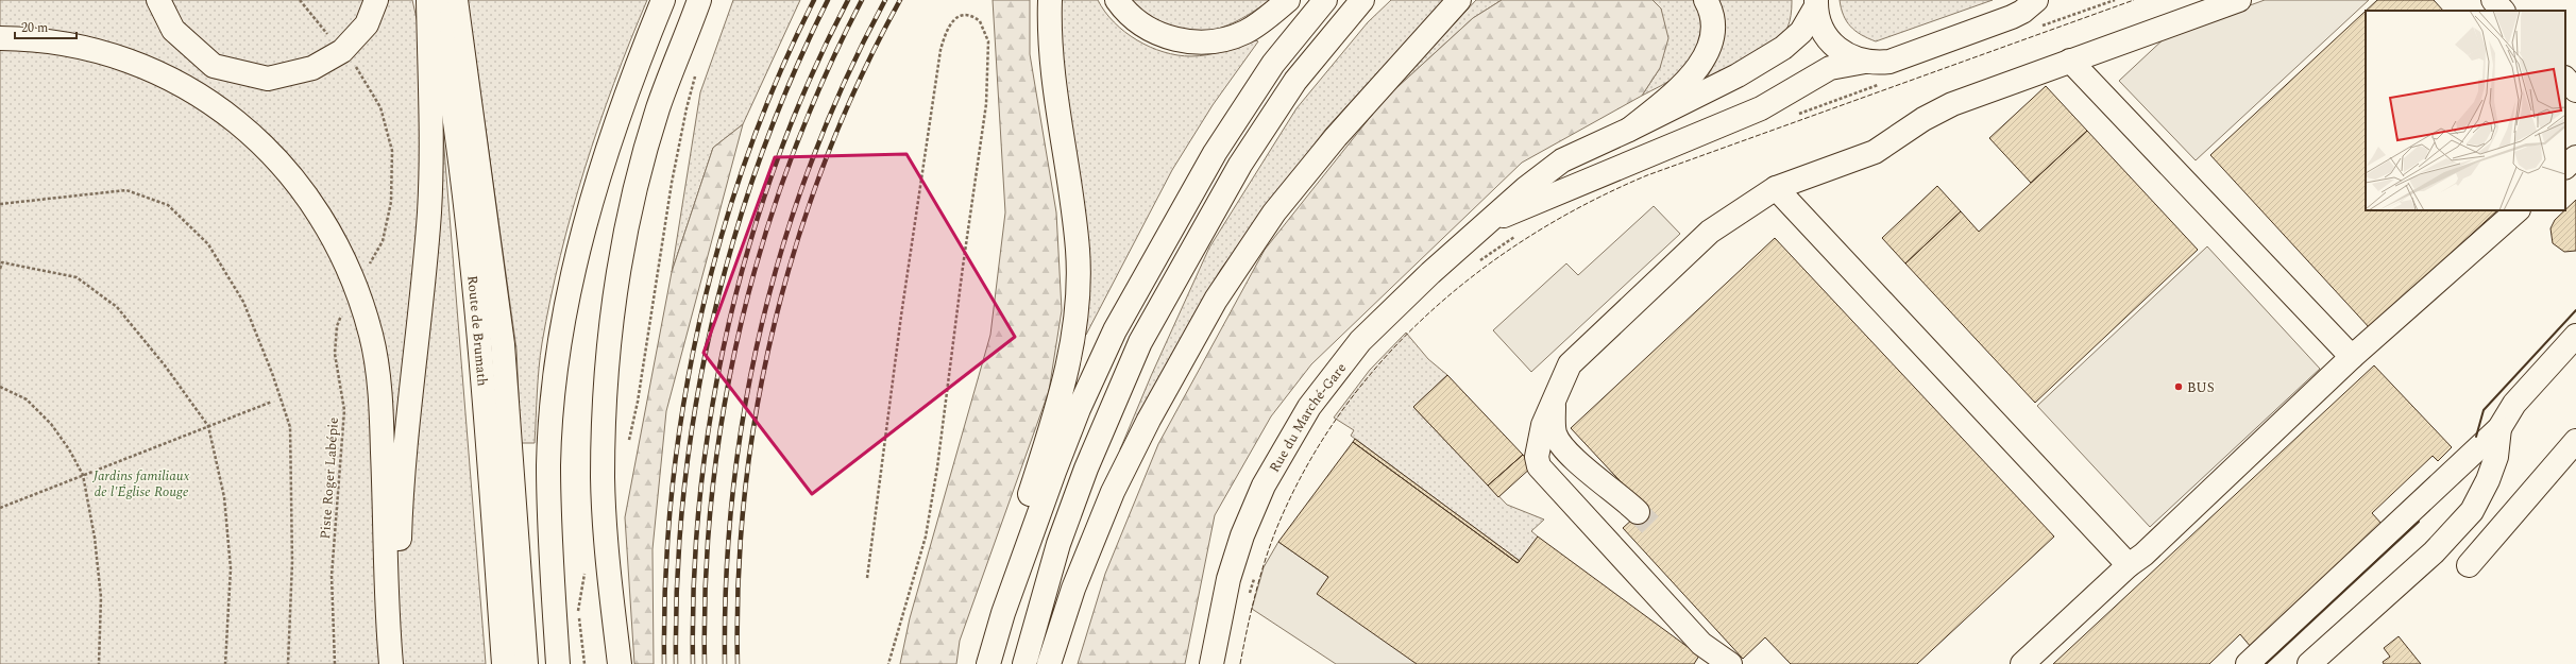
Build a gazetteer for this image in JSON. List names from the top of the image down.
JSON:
{
  "streets": {
    "main road": ["Route de Brumath", "Rue du Marché-Gare"],
    "path": ["Piste Roger Labépie"]
  },
  "parks": ["Jardins familiaux de l'Église Rouge"],
  "places": ["BUS"],
  "scale_bar": "20 m"
}
